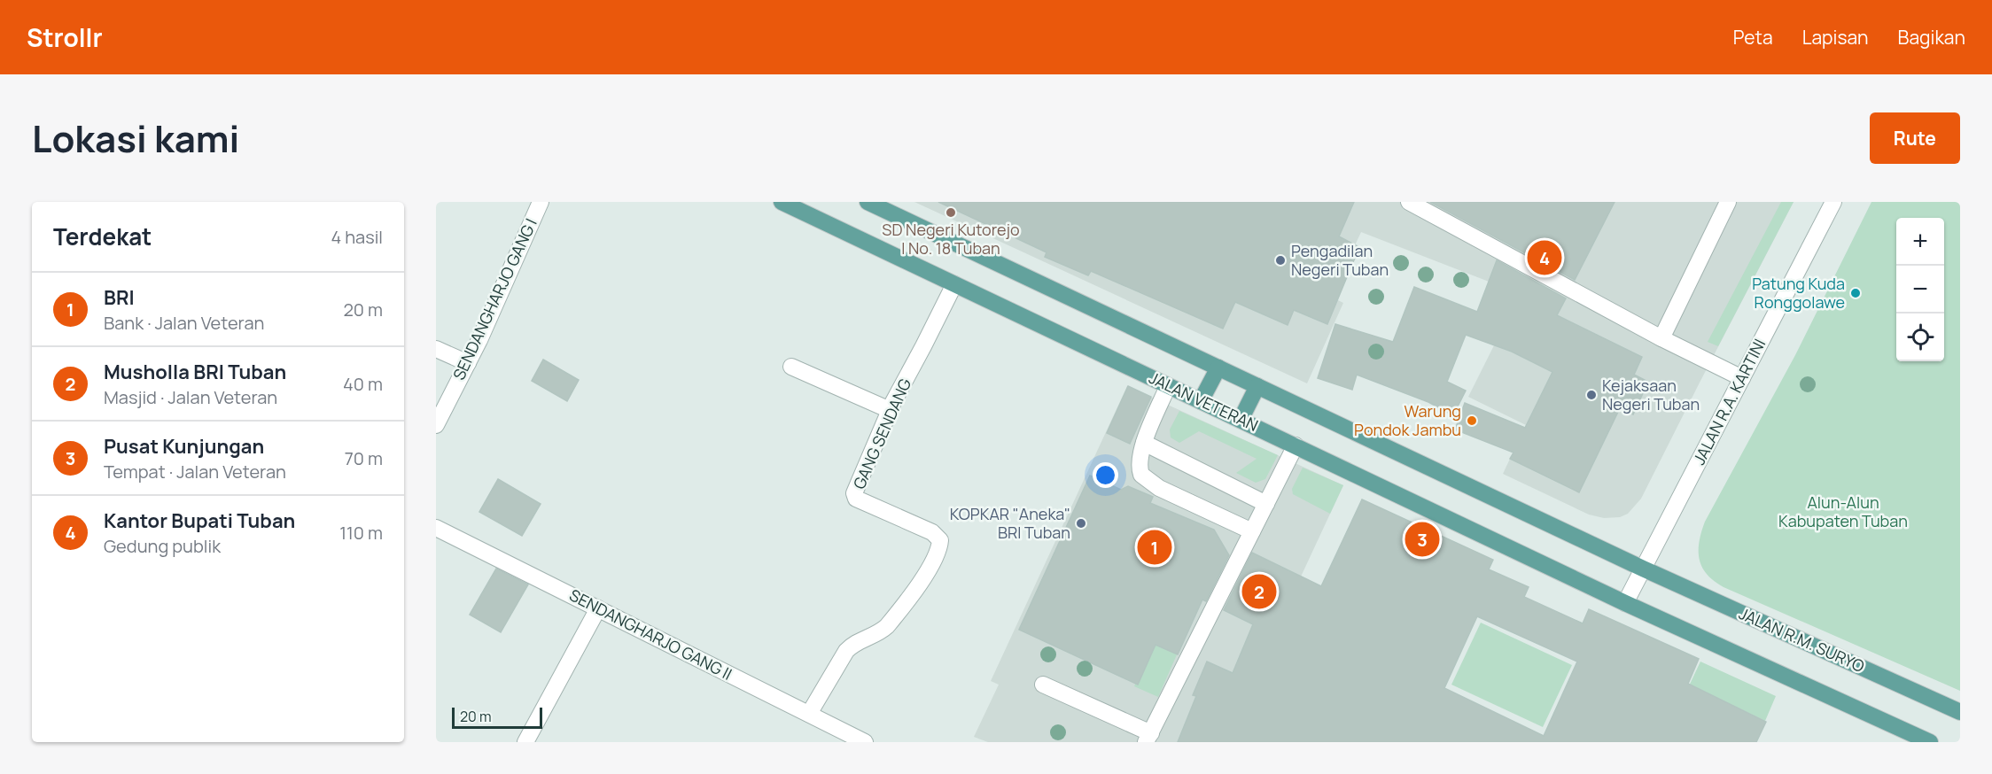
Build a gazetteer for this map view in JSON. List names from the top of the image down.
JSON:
{
  "streets": {
    "main road": ["JALAN VETERAN", "JALAN R.M. SURYO"],
    "street": [
      "SENDANGHARJO GANG I",
      "JALAN R.A. KARTINI",
      "GANG SENDANG",
      "SENDANGHARJO GANG II"
    ]
  },
  "crossings": [
    ["JALAN VETERAN", "JALAN R.A. KARTINI"],
    ["JALAN VETERAN", "GANG SENDANG"],
    ["JALAN R.A. KARTINI", "JALAN R.M. SURYO"],
    ["GANG SENDANG", "SENDANGHARJO GANG II"]
  ],
  "parks": ["Alun-Alun Kabupaten Tuban"],
  "places": [
    "SD Negeri Kutorejo I No. 18 Tuban",
    "Pengadilan Negeri Tuban",
    "Patung Kuda Ronggolawe",
    "Kejaksaan Negeri Tuban",
    "Warung Pondok Jambu",
    "KOPKAR \"Aneka\" BRI Tuban"
  ],
  "scale_bar": "20 m",
  "page": {
    "header": "Strollr",
    "nav": ["Peta", "Lapisan", "Bagikan"],
    "title": "Lokasi kami",
    "buttons": "Rute",
    "heading": ["Terdekat", "4 hasil"],
    "map_buttons": ["+", "−"],
    "pins": [
      "4",
      "3",
      "1",
      "2"
    ],
    "list": [
      {
        "mark": "1",
        "name": "BRI",
        "note": "Bank · Jalan Veteran",
        "value": "20 m"
      },
      {
        "mark": "2",
        "name": "Musholla BRI Tuban",
        "note": "Masjid · Jalan Veteran",
        "value": "40 m"
      },
      {
        "mark": "3",
        "name": "Pusat Kunjungan",
        "note": "Tempat · Jalan Veteran",
        "value": "70 m"
      },
      {
        "mark": "4",
        "name": "Kantor Bupati Tuban",
        "note": "Gedung publik",
        "value": "110 m"
      }
    ],
    "scale": "20 m"
  }
}
